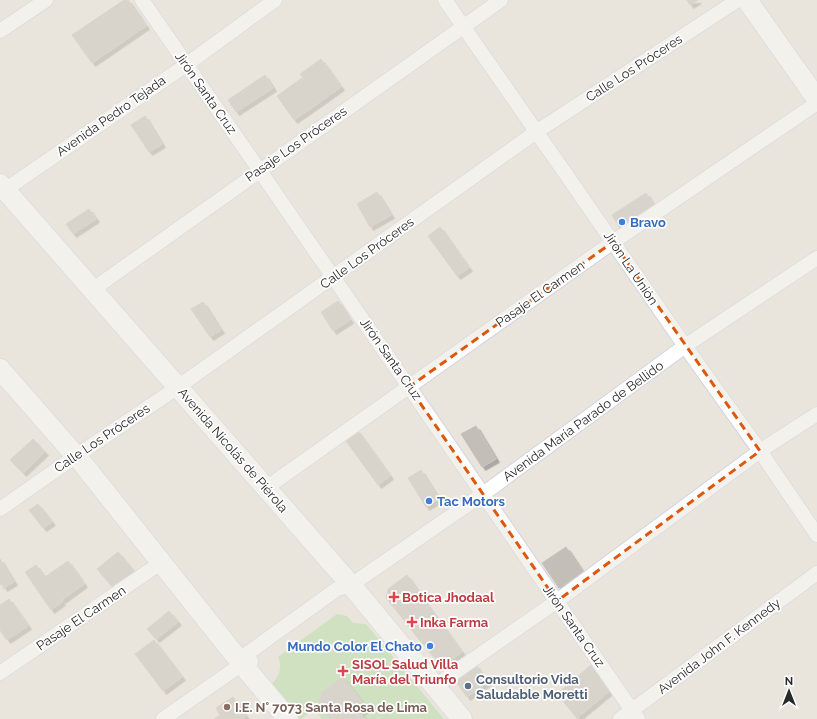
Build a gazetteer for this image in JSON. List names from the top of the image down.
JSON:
{
  "streets": {
    "main road": ["Avenida Nicolás de Piérola"],
    "street": [
      "Calle Los Próceres",
      "Jirón Santa Cruz",
      "Avenida Pedro Tejada",
      "Pasaje Los Próceres",
      "Jirón La Unión",
      "Pasaje El Carmen",
      "Avenida María Parado de Bellido",
      "Avenida John F. Kennedy"
    ]
  },
  "crossings": [
    ["Calle Los Próceres", "Jirón Santa Cruz"],
    ["Calle Los Próceres", "Jirón La Unión"],
    ["Calle Los Próceres", "Avenida Nicolás de Piérola"],
    ["Jirón Santa Cruz", "Avenida Pedro Tejada"],
    ["Jirón Santa Cruz", "Pasaje Los Próceres"],
    ["Jirón Santa Cruz", "Pasaje El Carmen"],
    ["Jirón Santa Cruz", "Avenida María Parado de Bellido"],
    ["Jirón Santa Cruz", "Avenida John F. Kennedy"],
    ["Avenida Pedro Tejada", "Avenida Nicolás de Piérola"],
    ["Pasaje Los Próceres", "Jirón La Unión"],
    ["Pasaje Los Próceres", "Avenida Nicolás de Piérola"],
    ["Jirón La Unión", "Pasaje El Carmen"],
    ["Jirón La Unión", "Avenida María Parado de Bellido"],
    ["Pasaje El Carmen", "Avenida Nicolás de Piérola"],
    ["Avenida María Parado de Bellido", "Avenida Nicolás de Piérola"]
  ],
  "places": {
    "other": [
      "Bravo",
      "Tac Motors",
      "Mundo Color El Chato",
      "Consultorio Vida Saludable Moretti",
      "I.E. N° 7073 Santa Rosa de Lima"
    ],
    "health": ["Botica Jhodaal", "Inka Farma", "SISOL Salud Villa María del Triunfo"]
  },
  "north": "top"
}
